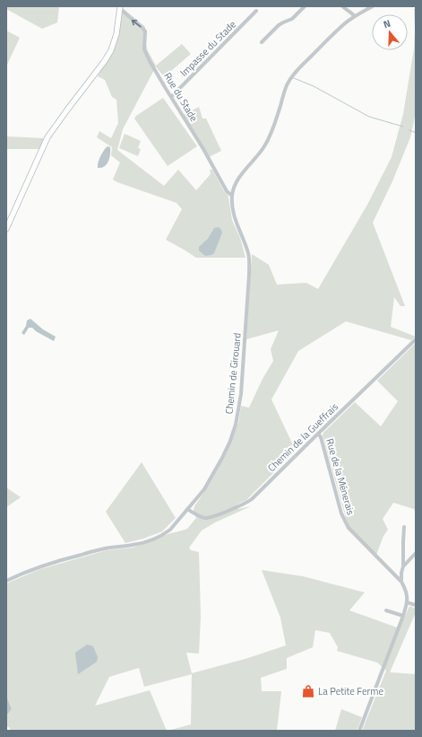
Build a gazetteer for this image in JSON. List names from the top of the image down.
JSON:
{
  "streets": {
    "street": [
      "Impasse du Stade",
      "Rue du Stade",
      "Chemin de Girouard",
      "Chemin de la Gueffrais",
      "Rue de la Ménerais"
    ]
  },
  "crossings": [
    ["Impasse du Stade", "Rue du Stade"],
    ["Rue du Stade", "Chemin de Girouard"],
    ["Chemin de Girouard", "Chemin de la Gueffrais"],
    ["Chemin de la Gueffrais", "Rue de la Ménerais"]
  ],
  "one_way": ["Rue du Stade"],
  "places": {
    "shop": ["La Petite Ferme"]
  },
  "north": "top"
}
